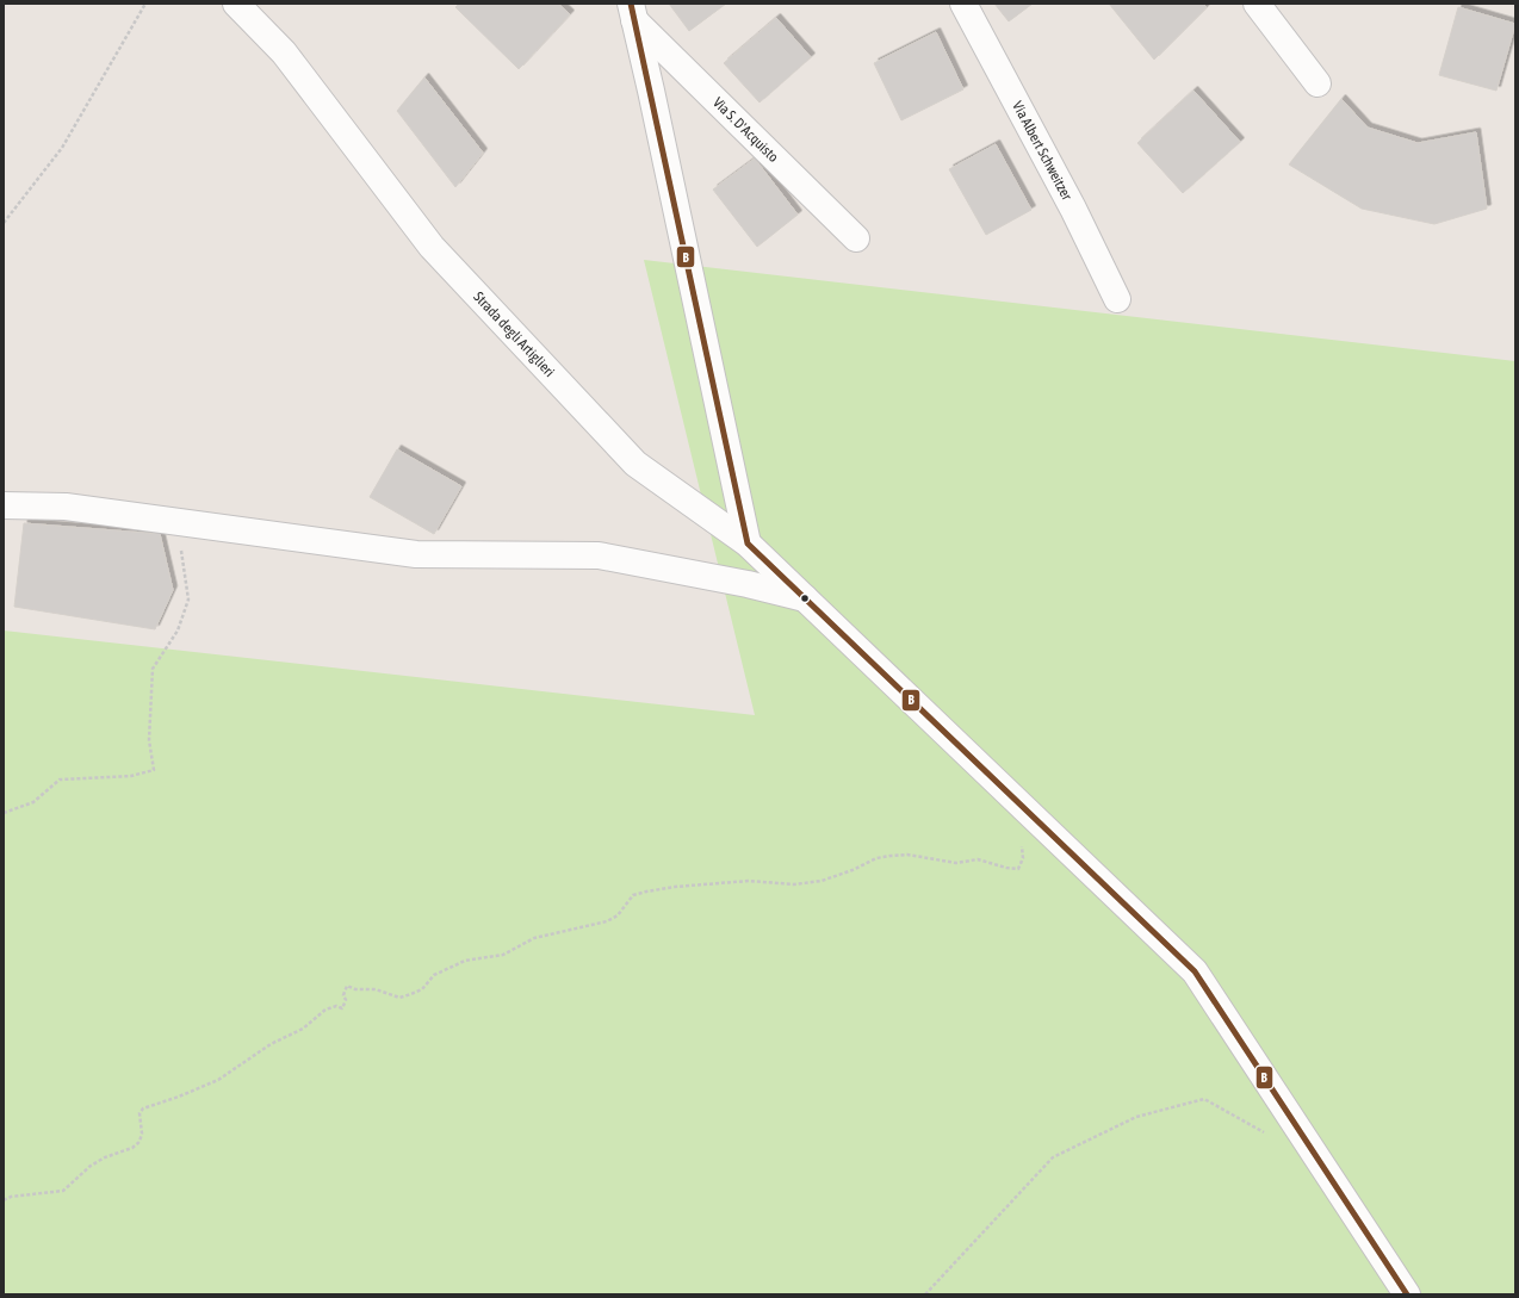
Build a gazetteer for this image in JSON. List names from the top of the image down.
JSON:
{
  "streets": {
    "street": ["Via S. D'Acquisto", "Via Albert Schweitzer", "Strada degli Artiglieri"]
  },
  "lines": ["transit line B"]
}
